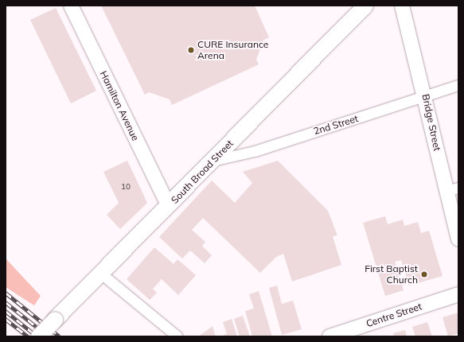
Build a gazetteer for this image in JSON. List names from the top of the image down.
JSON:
{
  "streets": {
    "main road": ["South Broad Street"],
    "street": [
      "Hamilton Avenue",
      "Bridge Street",
      "2nd Street",
      "Centre Street"
    ]
  },
  "crossings": [
    ["Hamilton Avenue", "South Broad Street"],
    ["Bridge Street", "2nd Street"],
    ["2nd Street", "South Broad Street"]
  ],
  "places": ["CURE Insurance Arena", "First Baptist Church"],
  "house_numbers": ["10"]
}
